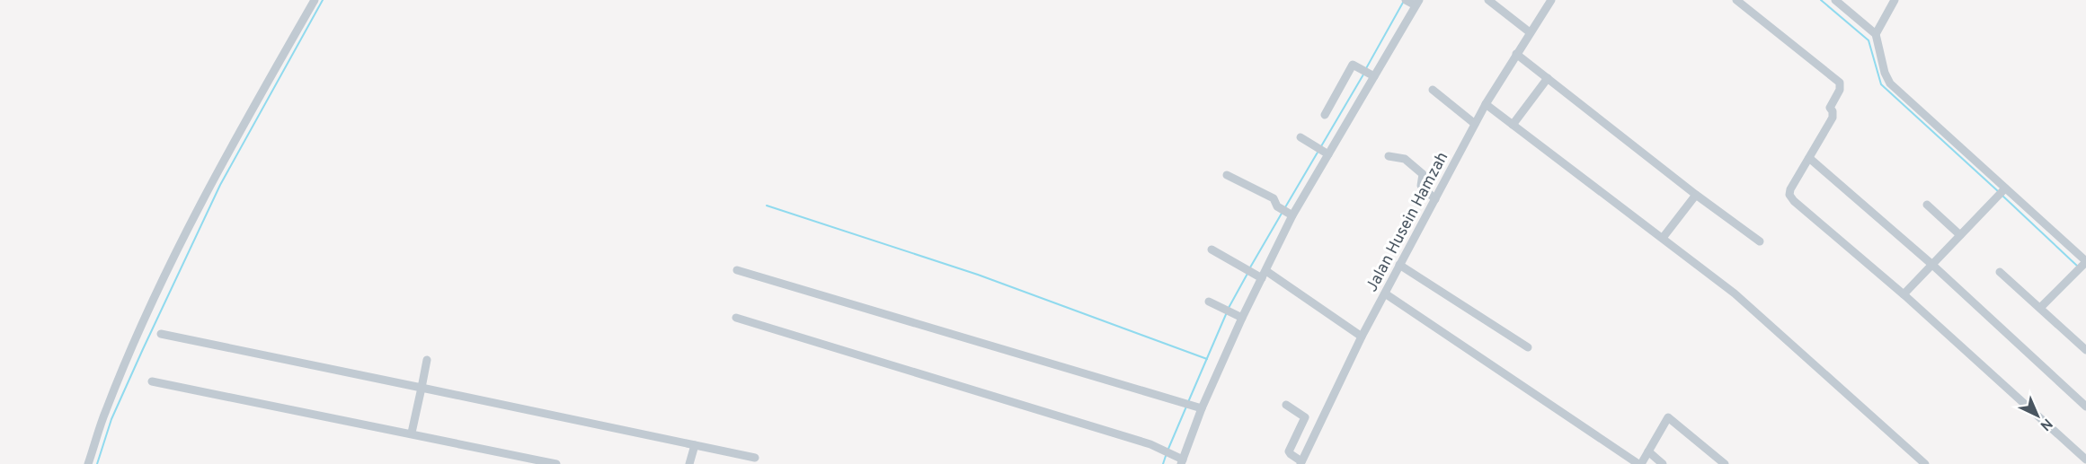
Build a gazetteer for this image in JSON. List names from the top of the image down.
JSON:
{
  "streets": {
    "street": ["Jalan Husein Hamzah"]
  },
  "north": "bottom right"
}
